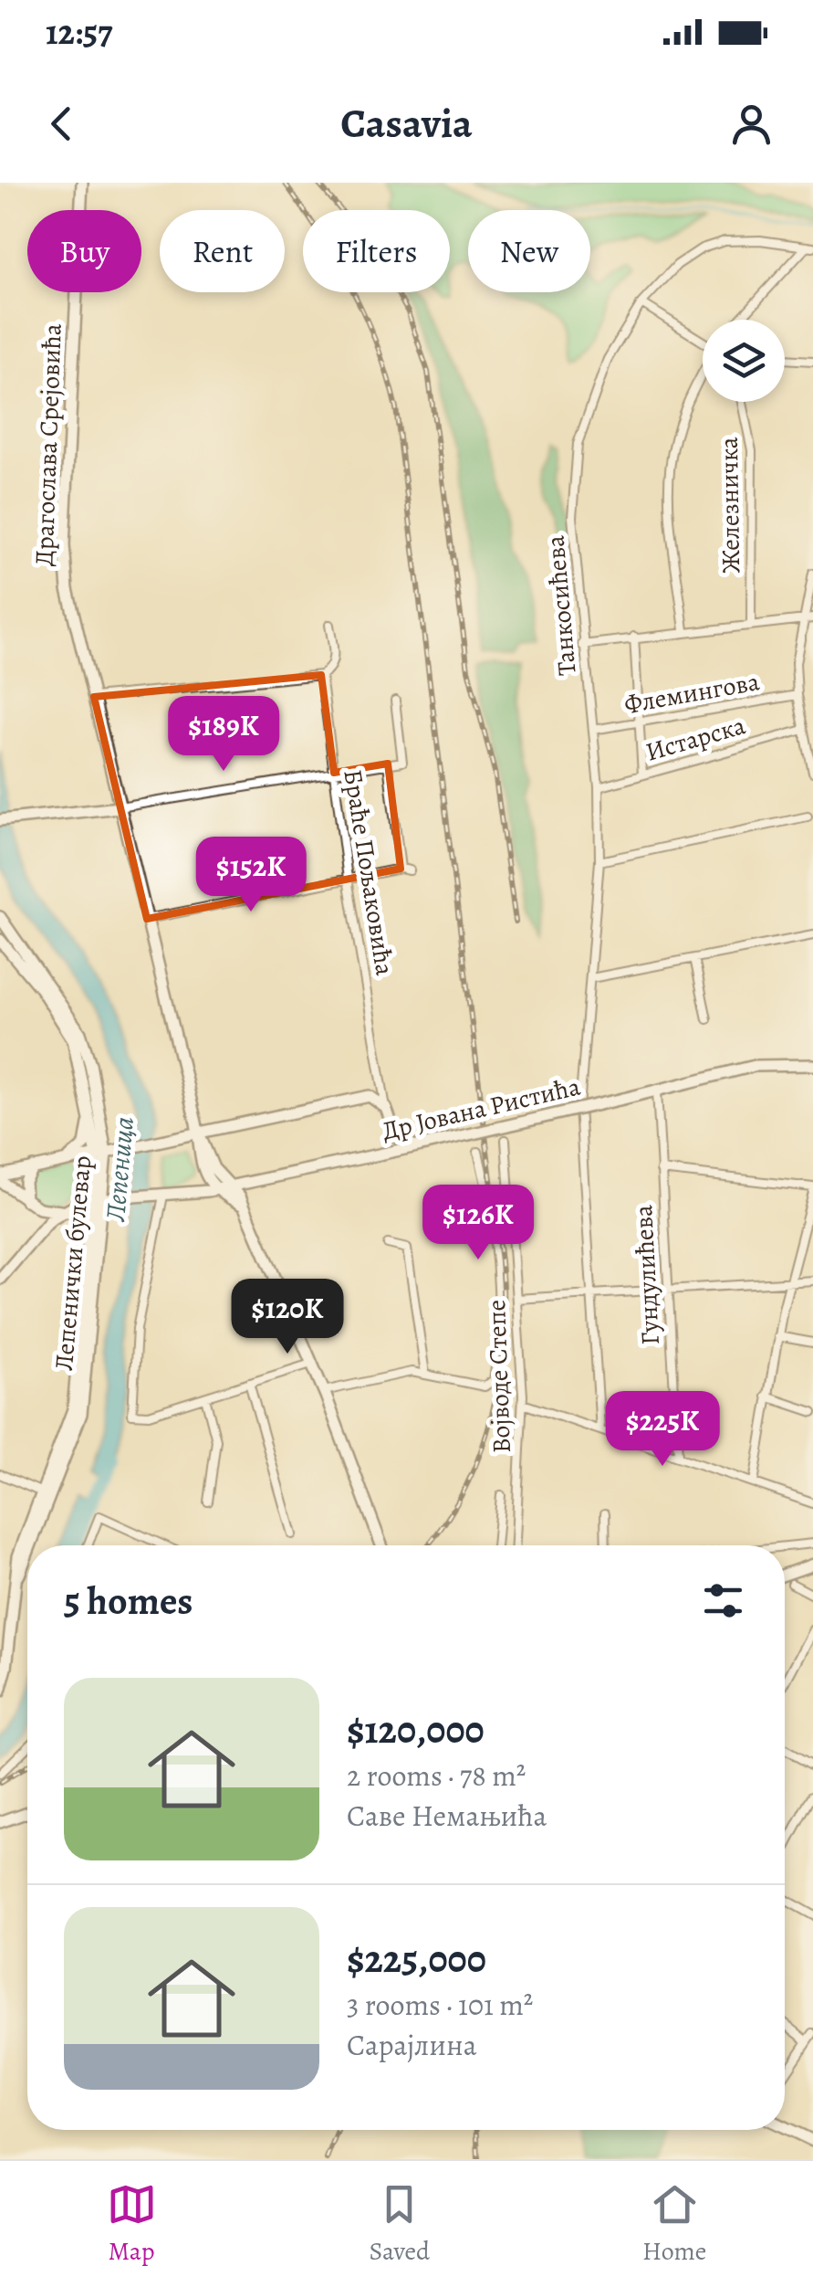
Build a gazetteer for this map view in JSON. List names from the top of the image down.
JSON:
{
  "streets": {
    "main road": ["Драгослава Срејовића", "Др Јована Ристића", "Лепенички булевар"],
    "street": [
      "Железничка",
      "Танкосићева",
      "Флемингова",
      "Истарска",
      "Браће Пољаковића",
      "Гундулићева",
      "Војводе Степе"
    ]
  },
  "crossings": [
    ["Драгослава Срејовића", "Др Јована Ристића"],
    ["Танкосићева", "Флемингова"],
    ["Танкосићева", "Истарска"],
    ["Др Јована Ристића", "Лепенички булевар"],
    ["Др Јована Ристића", "Гундулићева"]
  ],
  "water": ["Лепеница"],
  "page": {
    "status": "12:57",
    "header": "Casavia",
    "chip": [
      "Buy",
      "Rent",
      "Filters",
      "New"
    ],
    "price": [
      "$189K",
      "$152K",
      "$126K",
      "$120K",
      "$225K"
    ],
    "heading": "5 homes",
    "list": [
      {
        "name": "$120,000",
        "note": "2 rooms · 78 m² · Саве Немањића"
      },
      {
        "name": "$225,000",
        "note": "3 rooms · 101 m² · Сарајлина"
      }
    ],
    "tabs": ["Map", "Saved", "Home"]
  }
}
